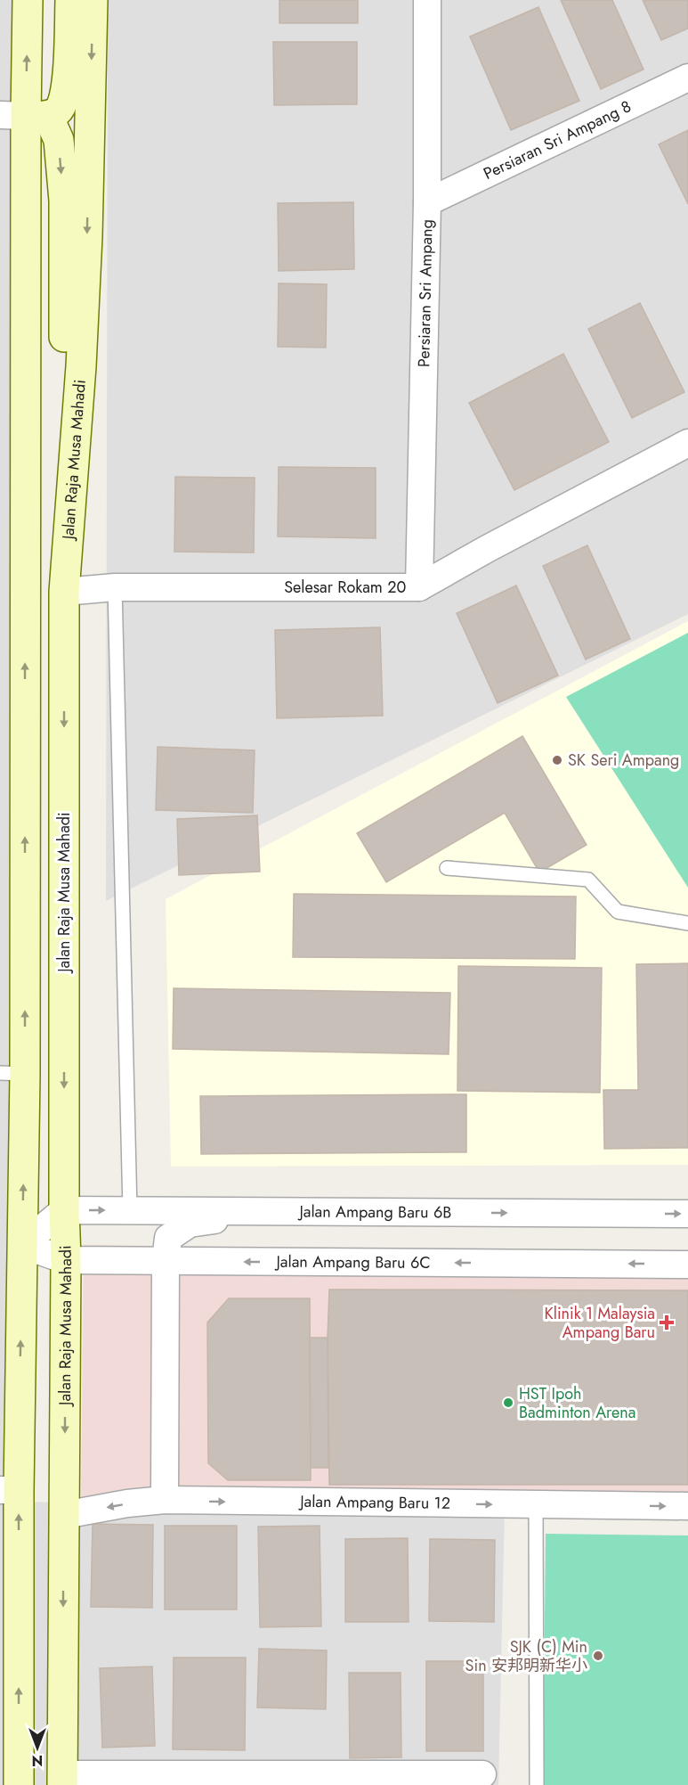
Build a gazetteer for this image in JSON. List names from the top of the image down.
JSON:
{
  "streets": {
    "main road": ["Jalan Raja Musa Mahadi"],
    "street": [
      "Persiaran Sri Ampang 8",
      "Persiaran Sri Ampang",
      "Selesar Rokam 20",
      "Jalan Ampang Baru 6B",
      "Jalan Ampang Baru 6C",
      "Jalan Ampang Baru 12"
    ]
  },
  "crossings": [
    ["Persiaran Sri Ampang 8", "Persiaran Sri Ampang"],
    ["Persiaran Sri Ampang", "Selesar Rokam 20"],
    ["Jalan Raja Musa Mahadi", "Selesar Rokam 20"],
    ["Jalan Raja Musa Mahadi", "Jalan Ampang Baru 6B"],
    ["Jalan Raja Musa Mahadi", "Jalan Ampang Baru 6C"],
    ["Jalan Raja Musa Mahadi", "Jalan Ampang Baru 12"]
  ],
  "one_way": ["Jalan Ampang Baru 6B", "Jalan Ampang Baru 6C"],
  "places": {
    "other": ["SK Seri Ampang", "HST Ipoh Badminton Arena", "SJK (C) Min Sin 安邦明新华小"],
    "health": ["Klinik 1 Malaysia Ampang Baru"]
  },
  "north": "bottom"
}
